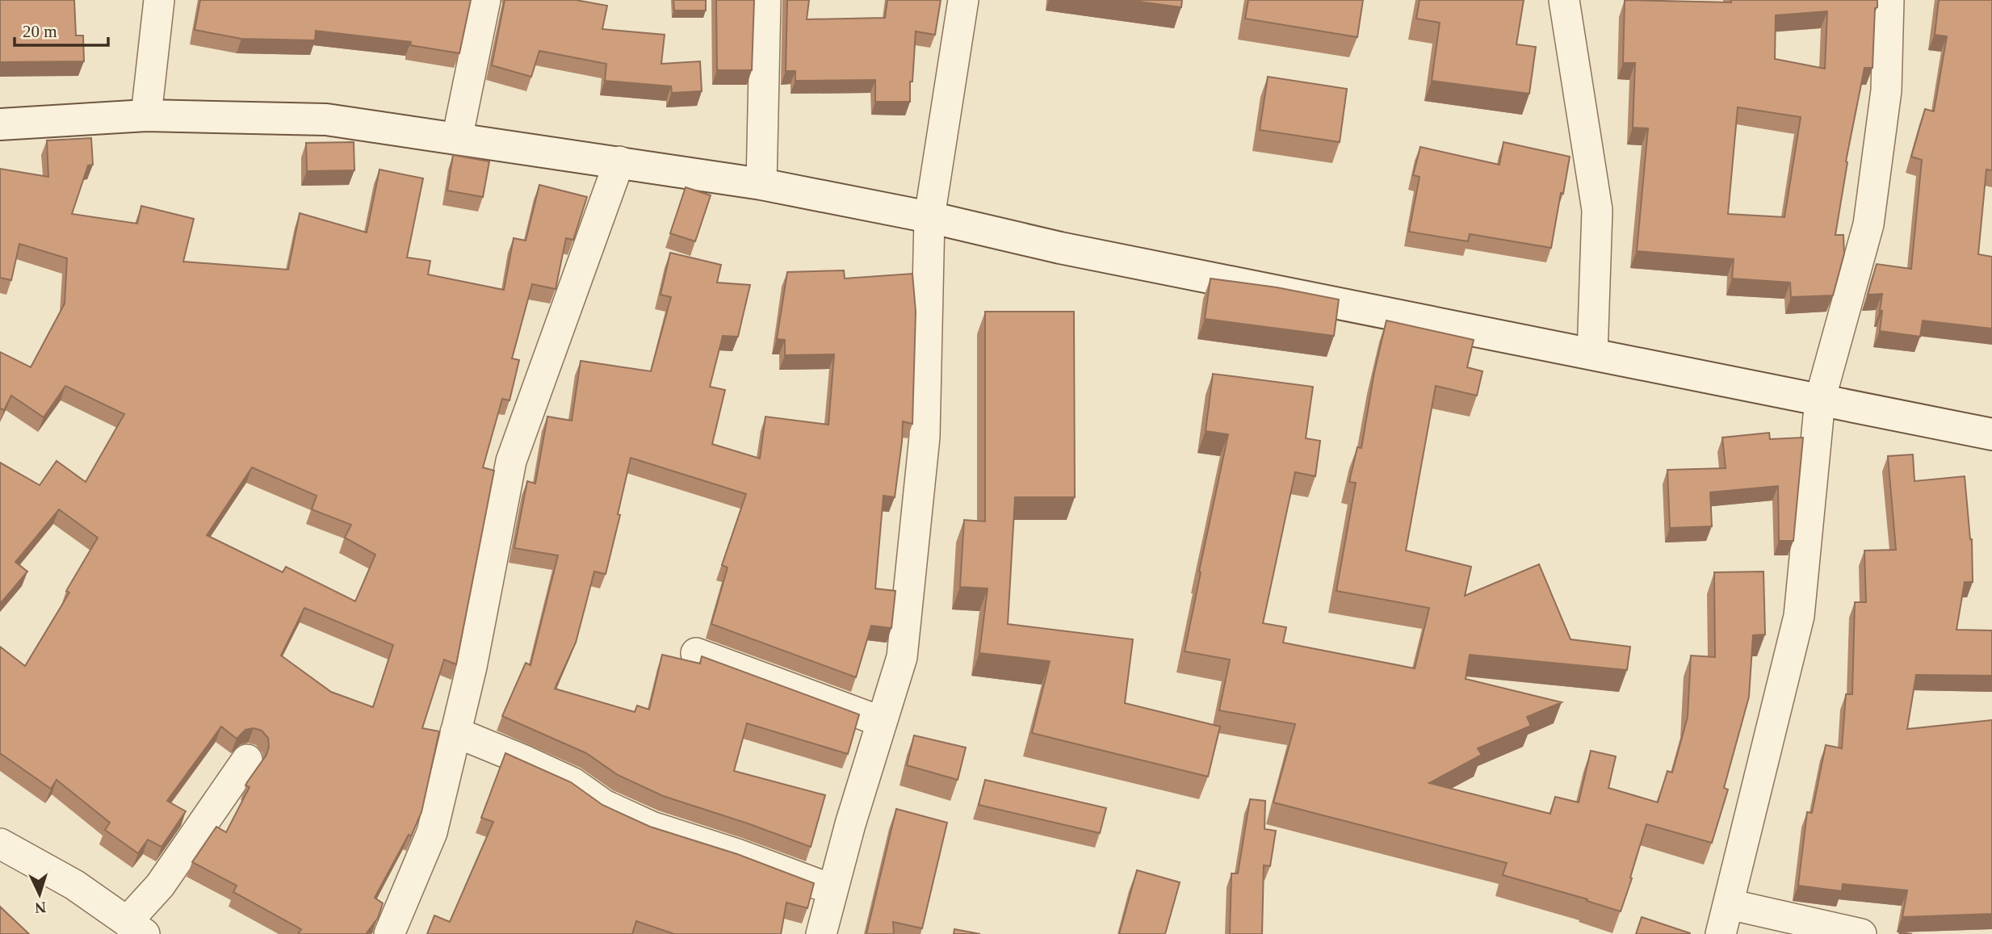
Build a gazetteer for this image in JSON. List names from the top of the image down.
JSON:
{
  "scale_bar": "20 m",
  "north": "bottom"
}
